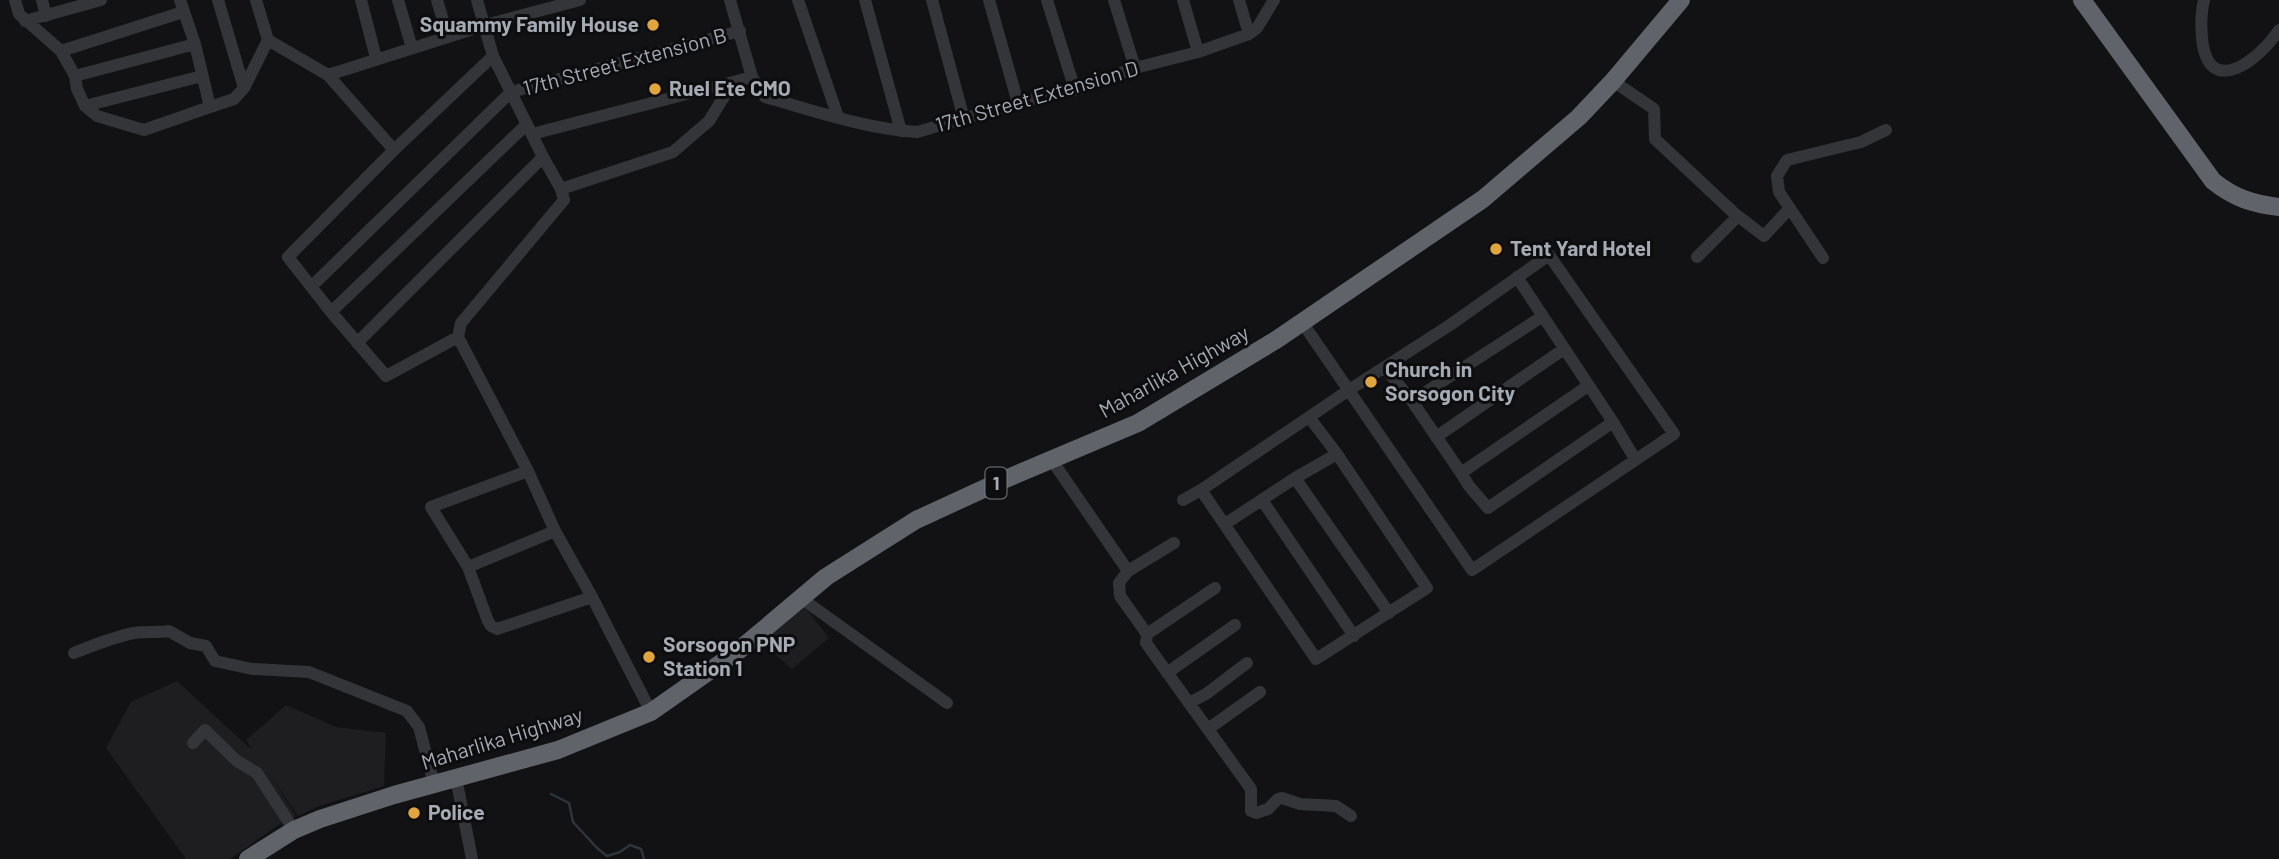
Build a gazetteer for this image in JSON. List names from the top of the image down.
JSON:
{
  "streets": {
    "highway": ["Maharlika Highway", "1"],
    "street": ["17th Street Extension B", "17th Street Extension D"]
  },
  "places": [
    "Squammy Family House",
    "Ruel Ete CMO",
    "Tent Yard Hotel",
    "Church in Sorsogon City",
    "Sorsogon PNP Station 1",
    "Police"
  ]
}
